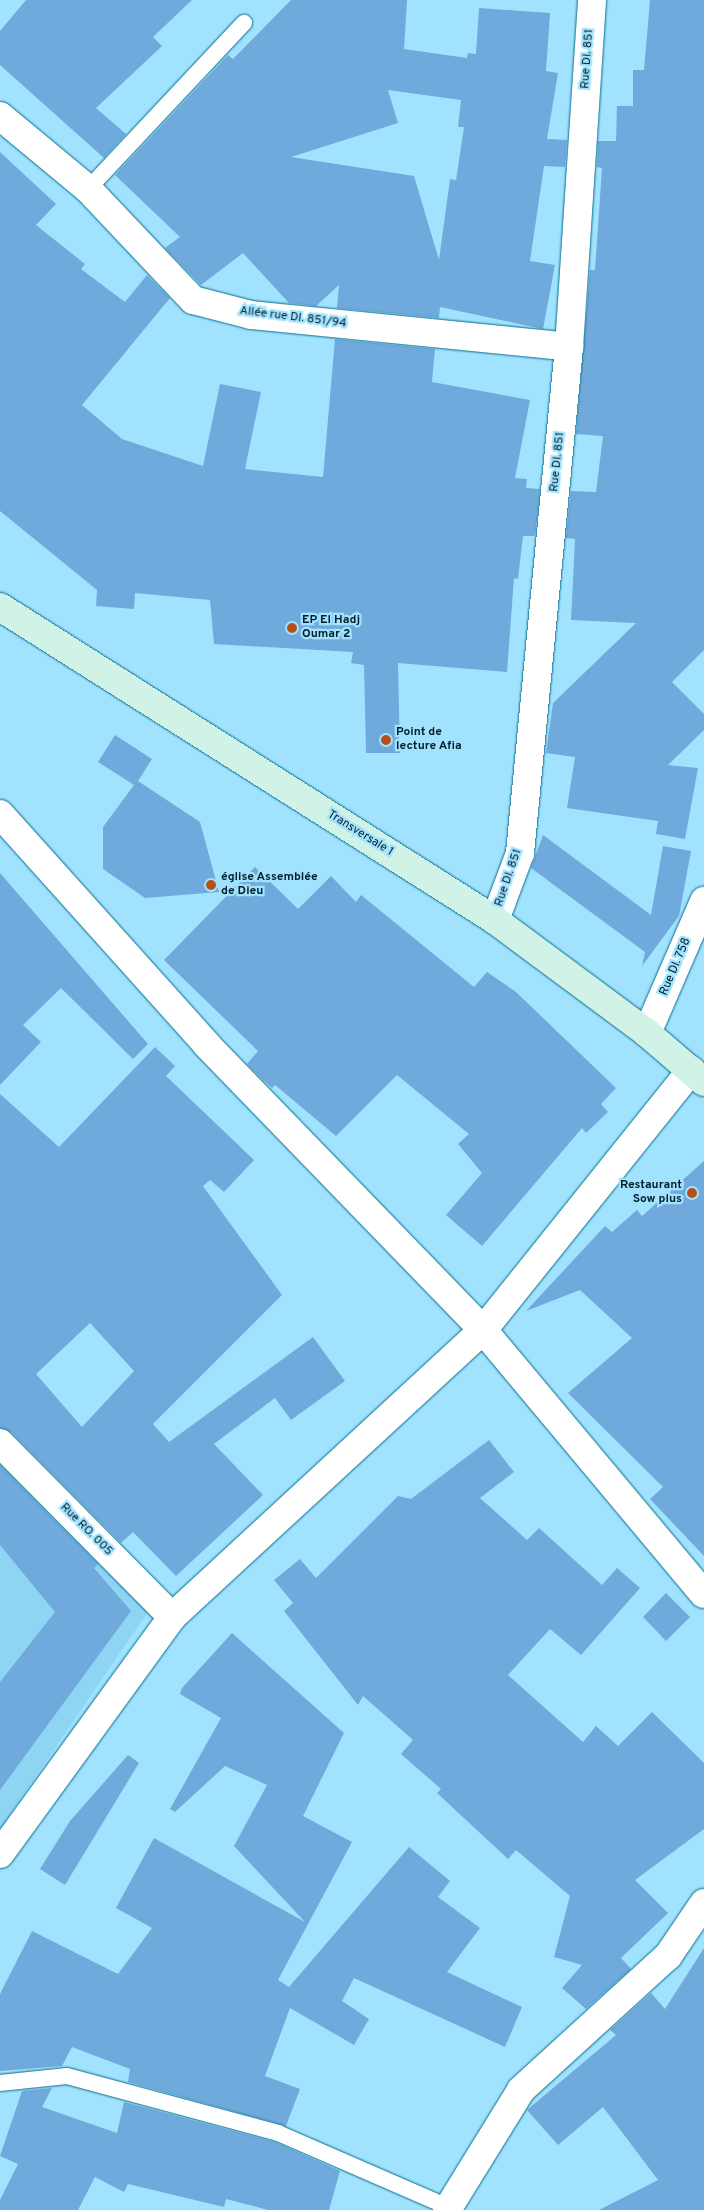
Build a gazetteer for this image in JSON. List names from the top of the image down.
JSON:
{
  "streets": {
    "main road": ["Transversale 1"],
    "street": [
      "Rue DI. 851",
      "Allée rue DI. 851/94",
      "Rue DI. 758",
      "Rue RO. 005"
    ]
  },
  "crossings": [
    ["Rue DI. 851", "Allée rue DI. 851/94"],
    ["Rue DI. 851", "Transversale 1"],
    ["Transversale 1", "Rue DI. 758"]
  ],
  "places": [
    "EP El Hadj Oumar 2",
    "Point de lecture Afia",
    "église Assemblée de Dieu",
    "Restaurant Sow plus"
  ]
}
